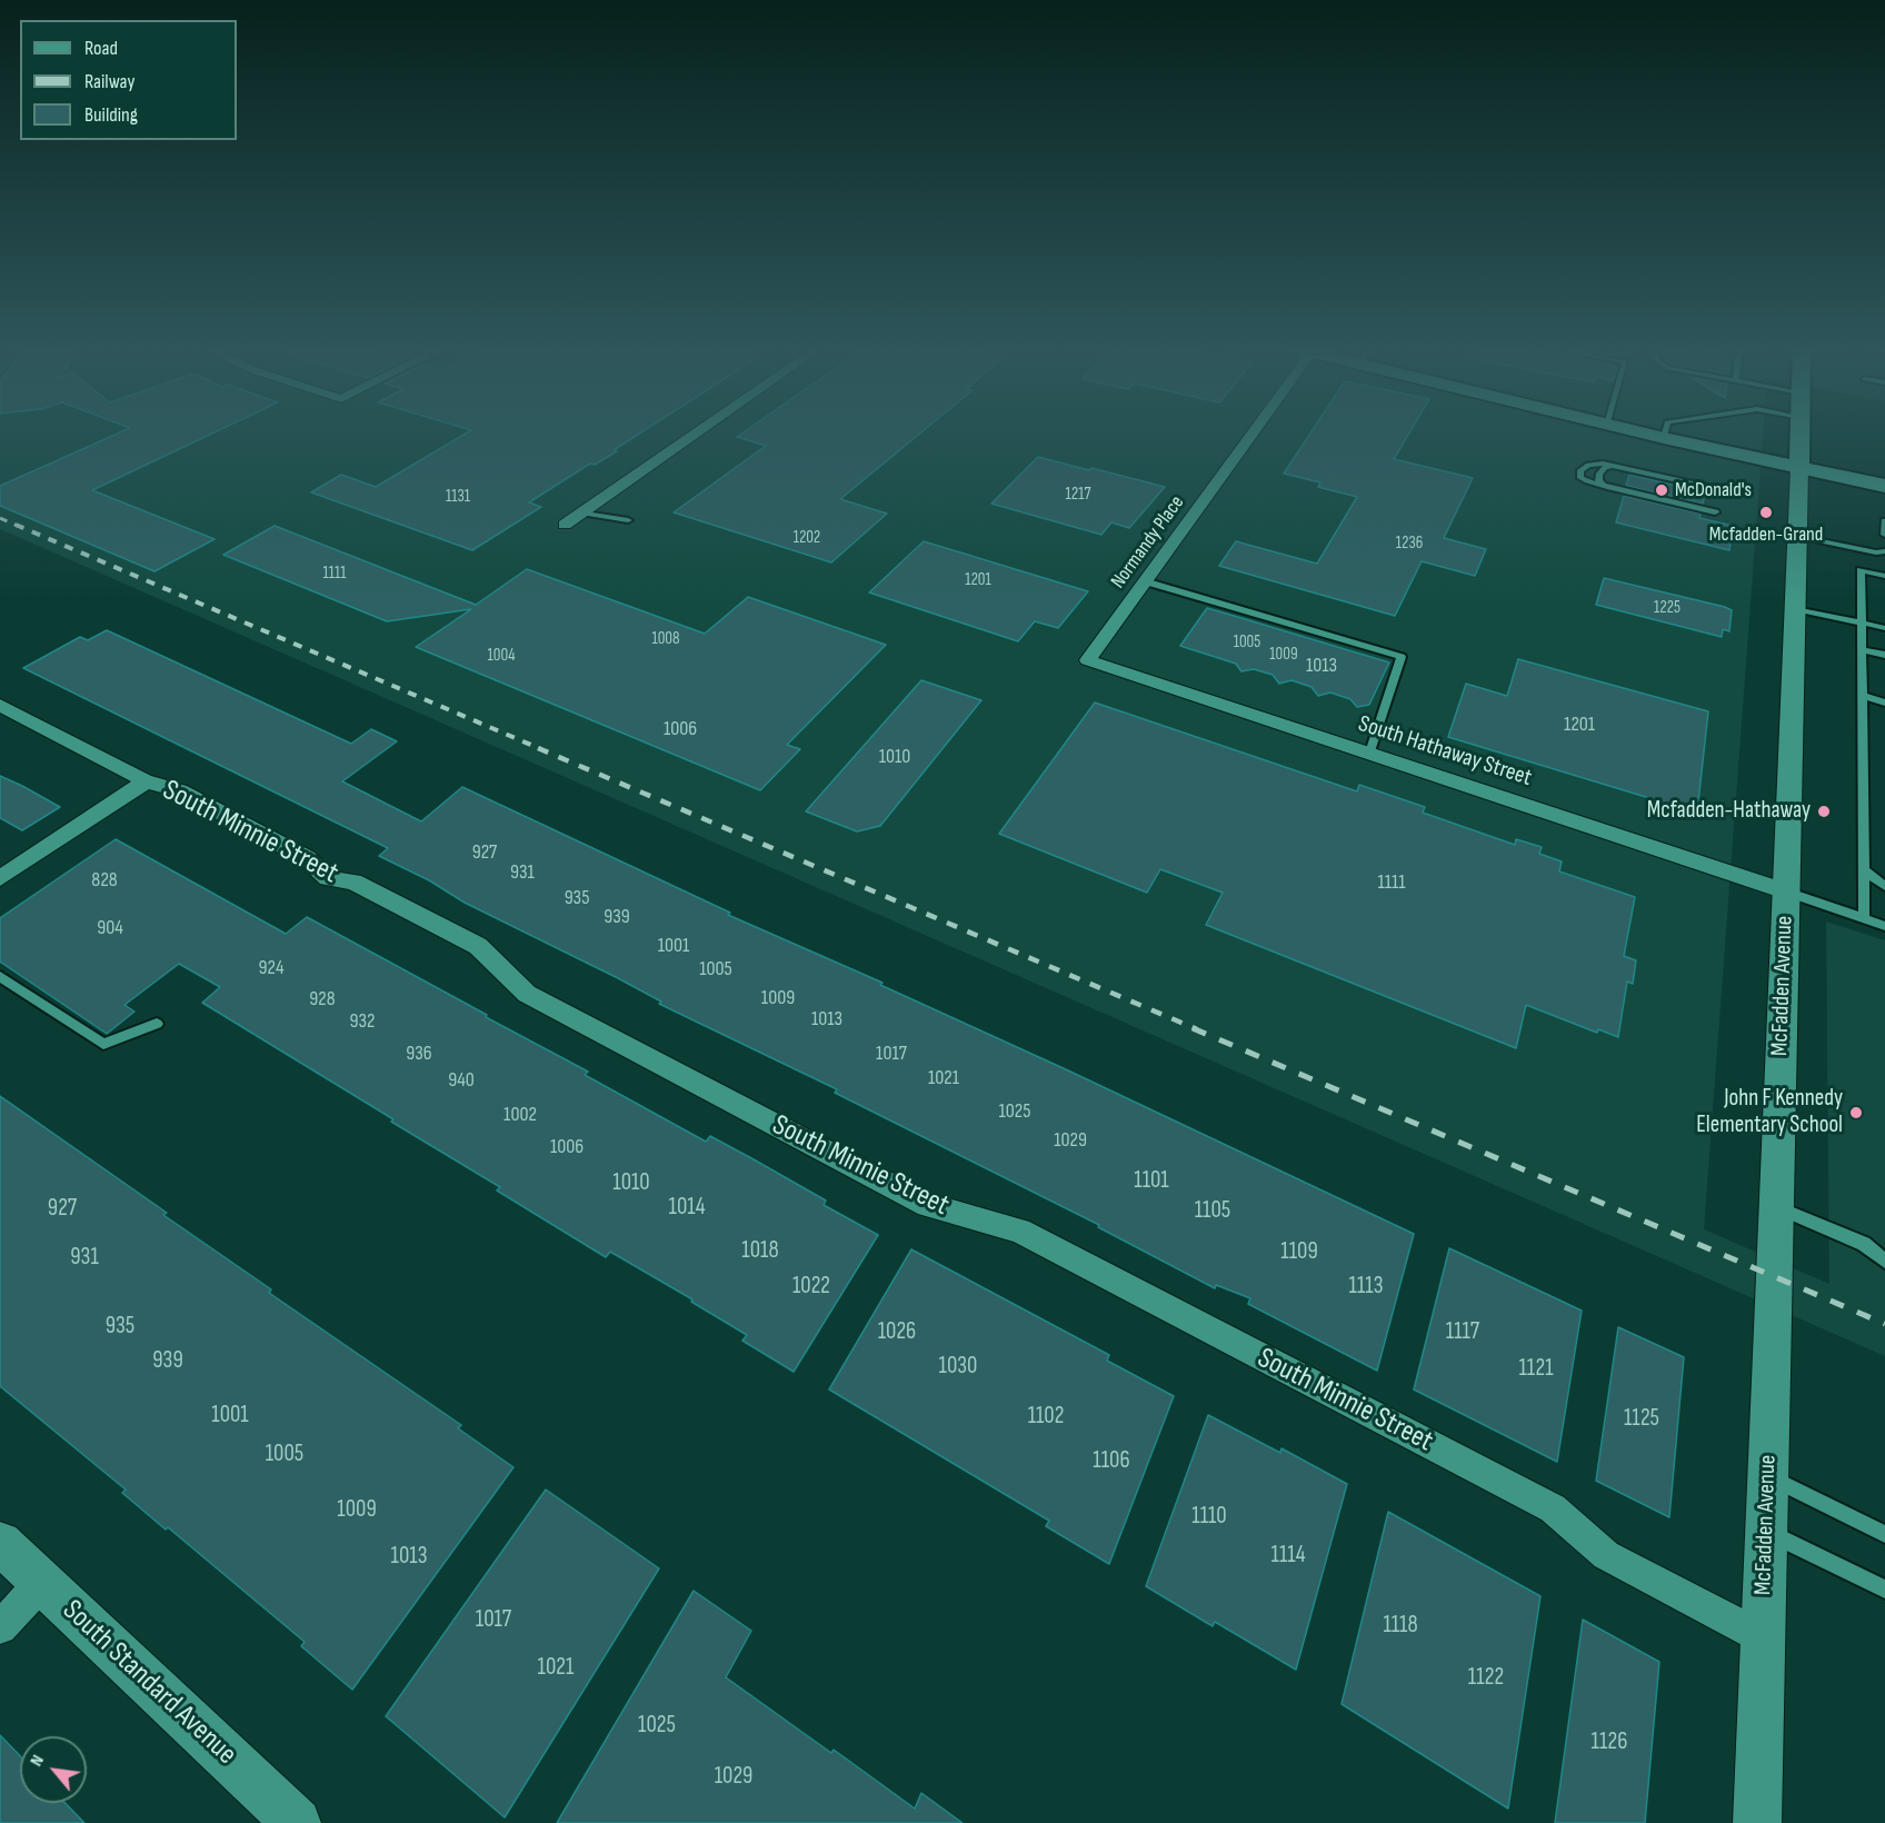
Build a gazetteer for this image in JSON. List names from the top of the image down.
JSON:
{
  "streets": {
    "main road": ["McFadden Avenue"],
    "street": [
      "Normandy Place",
      "South Hathaway Street",
      "South Minnie Street",
      "South Standard Avenue"
    ]
  },
  "crossings": [
    ["Normandy Place", "South Hathaway Street"],
    ["South Hathaway Street", "McFadden Avenue"],
    ["South Minnie Street", "McFadden Avenue"]
  ],
  "places": [
    "McDonald's",
    "Mcfadden-Grand",
    "Mcfadden-Hathaway",
    "John F Kennedy Elementary School"
  ],
  "house_numbers": [
    "1217",
    "1131",
    "1202",
    "1236",
    "1111",
    "1201",
    "1225",
    "1008",
    "1005",
    "1009",
    "1004",
    "1013",
    "1201",
    "1006",
    "1010",
    "927",
    "931",
    "828",
    "1111",
    "935",
    "939",
    "904",
    "1001",
    "924",
    "1005",
    "1009",
    "928",
    "1013",
    "932",
    "936",
    "1017",
    "1021",
    "940",
    "1025",
    "1002",
    "1029",
    "1006",
    "1101",
    "1010",
    "1014",
    "927",
    "1105",
    "1018",
    "1109",
    "931",
    "1022",
    "1113",
    "935",
    "1026",
    "1117",
    "939",
    "1030",
    "1121",
    "1001",
    "1102",
    "1125",
    "1005",
    "1106",
    "1009",
    "1110",
    "1114",
    "1013",
    "1017",
    "1118",
    "1021",
    "1122",
    "1025",
    "1126",
    "1029"
  ],
  "legend": ["Road", "Railway", "Building"],
  "north": "top left"
}
